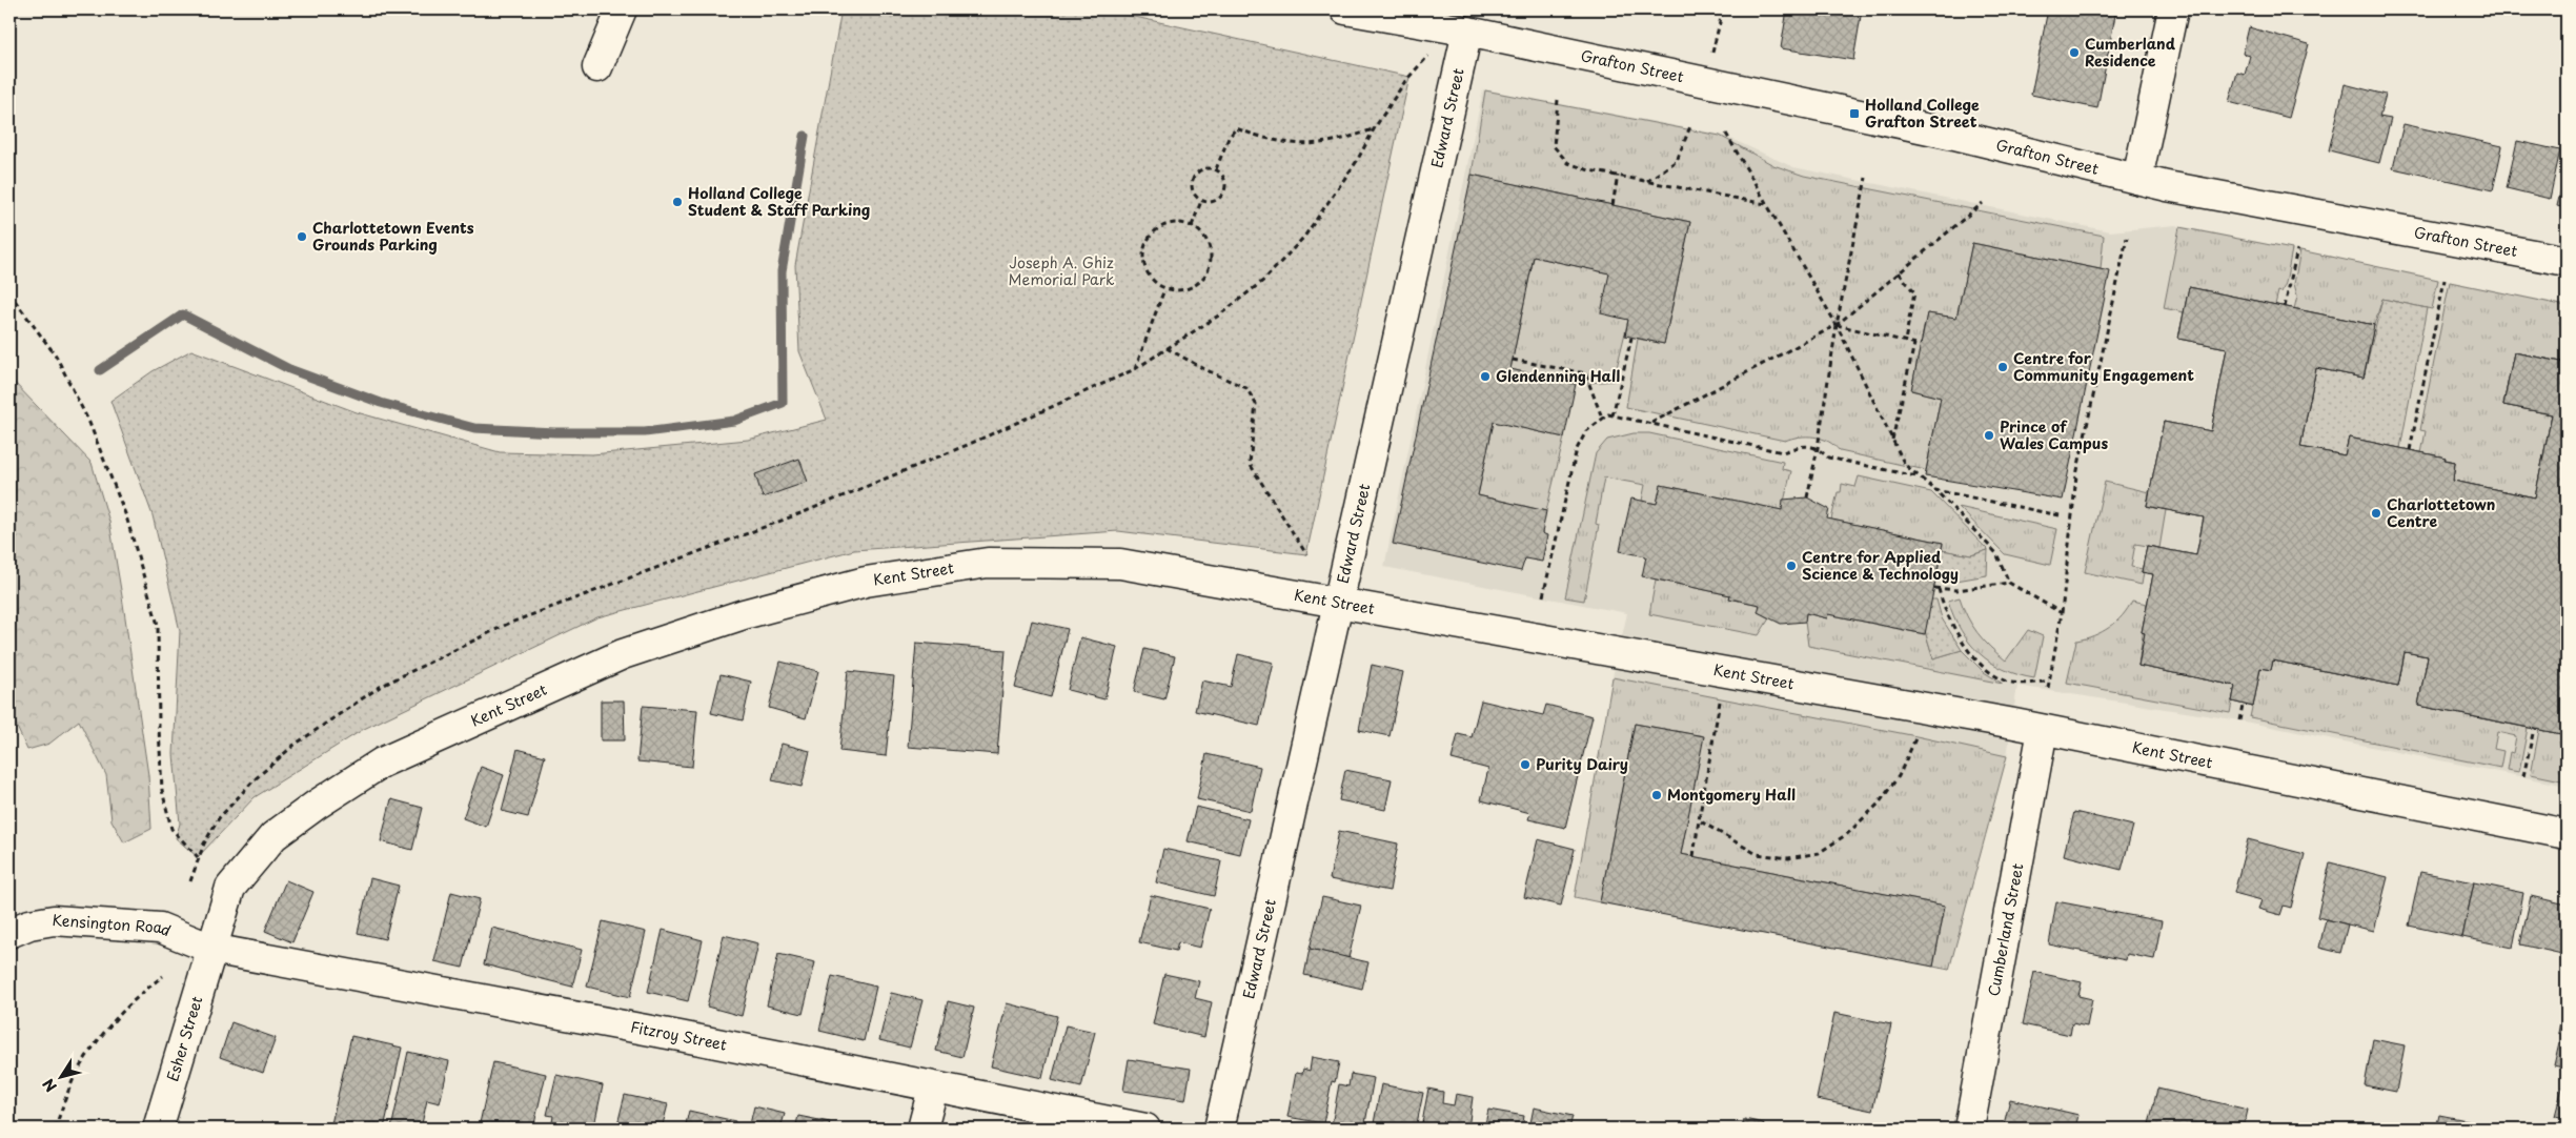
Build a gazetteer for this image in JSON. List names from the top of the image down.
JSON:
{
  "streets": {
    "street": [
      "Grafton Street",
      "Edward Street",
      "Kent Street",
      "Kensington Road",
      "Cumberland Street",
      "Fitzroy Street",
      "Esher Street"
    ]
  },
  "crossings": [
    ["Grafton Street", "Edward Street"],
    ["Edward Street", "Kent Street"],
    ["Kent Street", "Kensington Road"],
    ["Kent Street", "Cumberland Street"],
    ["Kent Street", "Fitzroy Street"],
    ["Kent Street", "Esher Street"],
    ["Kensington Road", "Fitzroy Street"],
    ["Kensington Road", "Esher Street"],
    ["Fitzroy Street", "Esher Street"]
  ],
  "parks": ["Joseph A. Ghiz Memorial Park"],
  "places": {
    "other": [
      "Cumberland Residence",
      "Holland College Student & Staff Parking",
      "Charlottetown Events Grounds Parking",
      "Centre for Community Engagement",
      "Glendenning Hall",
      "Prince of Wales Campus",
      "Charlottetown Centre",
      "Centre for Applied Science & Technology",
      "Purity Dairy",
      "Montgomery Hall"
    ],
    "transit": ["Holland College Grafton Street"]
  },
  "north": "bottom left"
}
